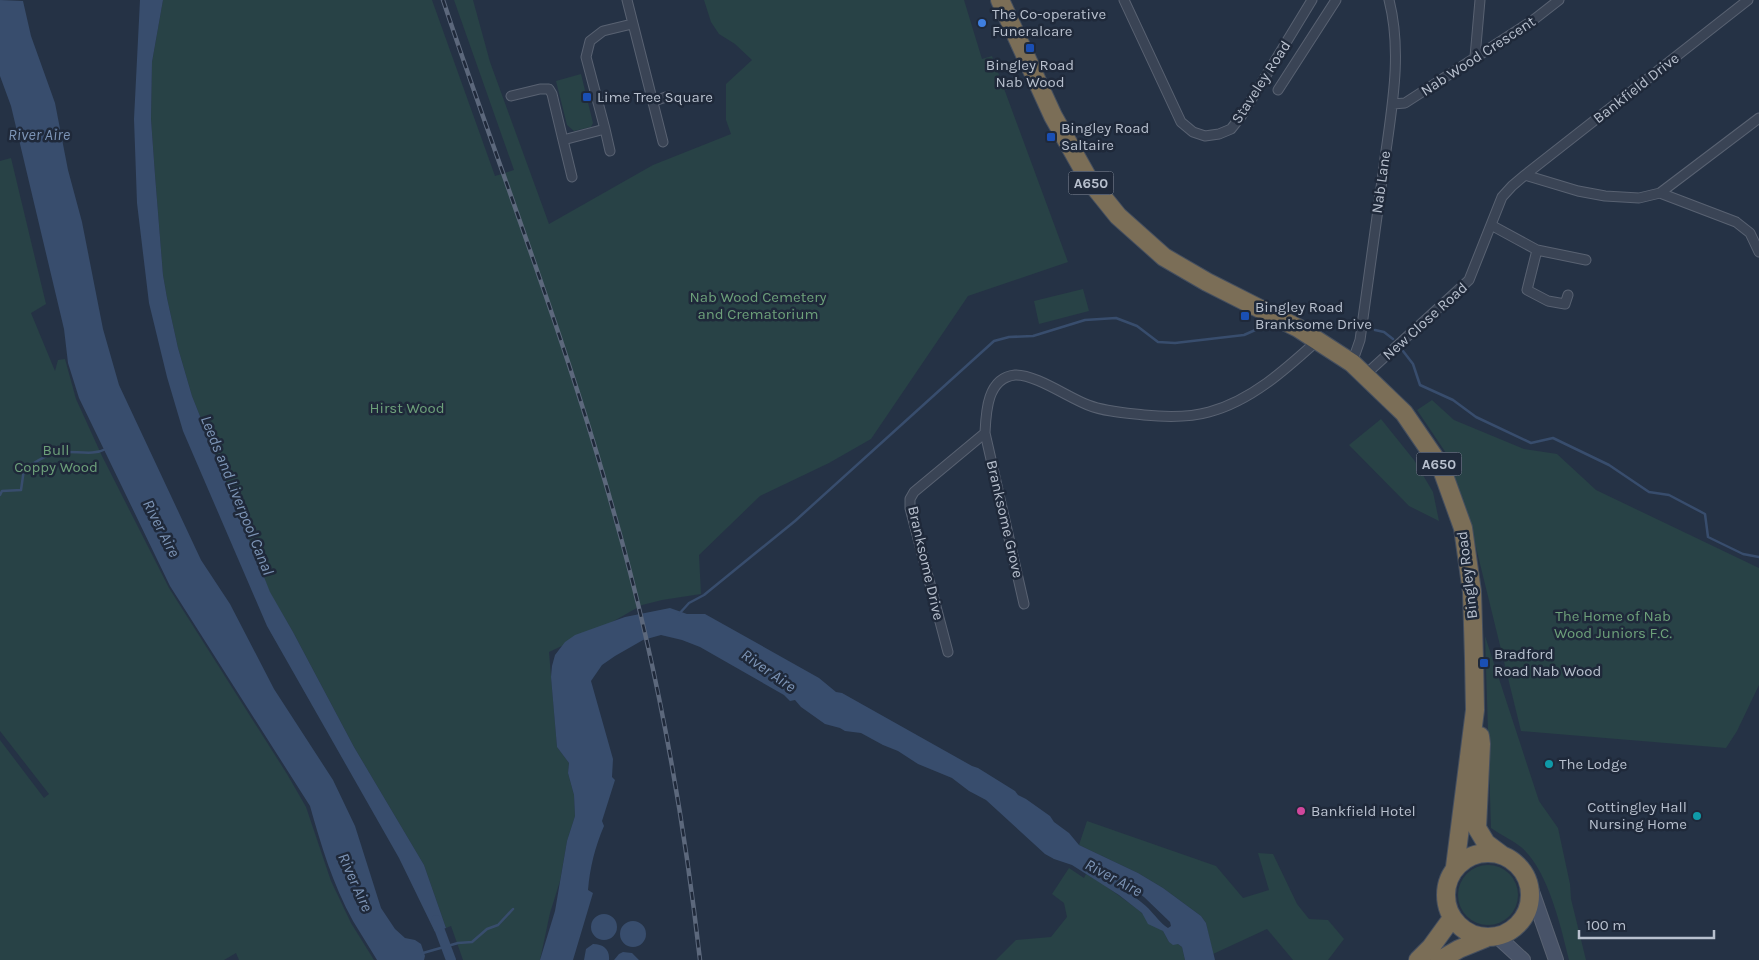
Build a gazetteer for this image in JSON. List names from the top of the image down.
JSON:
{
  "streets": {
    "highway": ["A650", "Bingley Road"],
    "street": [
      "Nab Wood Crescent",
      "Staveley Road",
      "Bankfield Drive",
      "Nab Lane",
      "New Close Road",
      "Branksome Grove",
      "Branksome Drive"
    ]
  },
  "crossings": [
    ["Nab Wood Crescent", "Nab Lane"],
    ["Bankfield Drive", "New Close Road"],
    ["Nab Lane", "Bingley Road"],
    ["A650", "Bingley Road"],
    ["New Close Road", "Bingley Road"],
    ["Branksome Grove", "Branksome Drive"]
  ],
  "water": ["River Aire", "Leeds and Liverpool Canal"],
  "parks": [
    "Nab Wood Cemetery and Crematorium",
    "Hirst Wood",
    "Bull Coppy Wood",
    "The Home of Nab Wood Juniors F.C."
  ],
  "places": {
    "other": [
      "The Co-operative Funeralcare",
      "The Lodge",
      "Bankfield Hotel",
      "Cottingley Hall Nursing Home"
    ],
    "transit": [
      "Bingley Road Nab Wood",
      "Lime Tree Square",
      "Bingley Road Saltaire",
      "Bingley Road Branksome Drive",
      "Bradford Road Nab Wood"
    ]
  },
  "scale_bar": "100 m"
}
